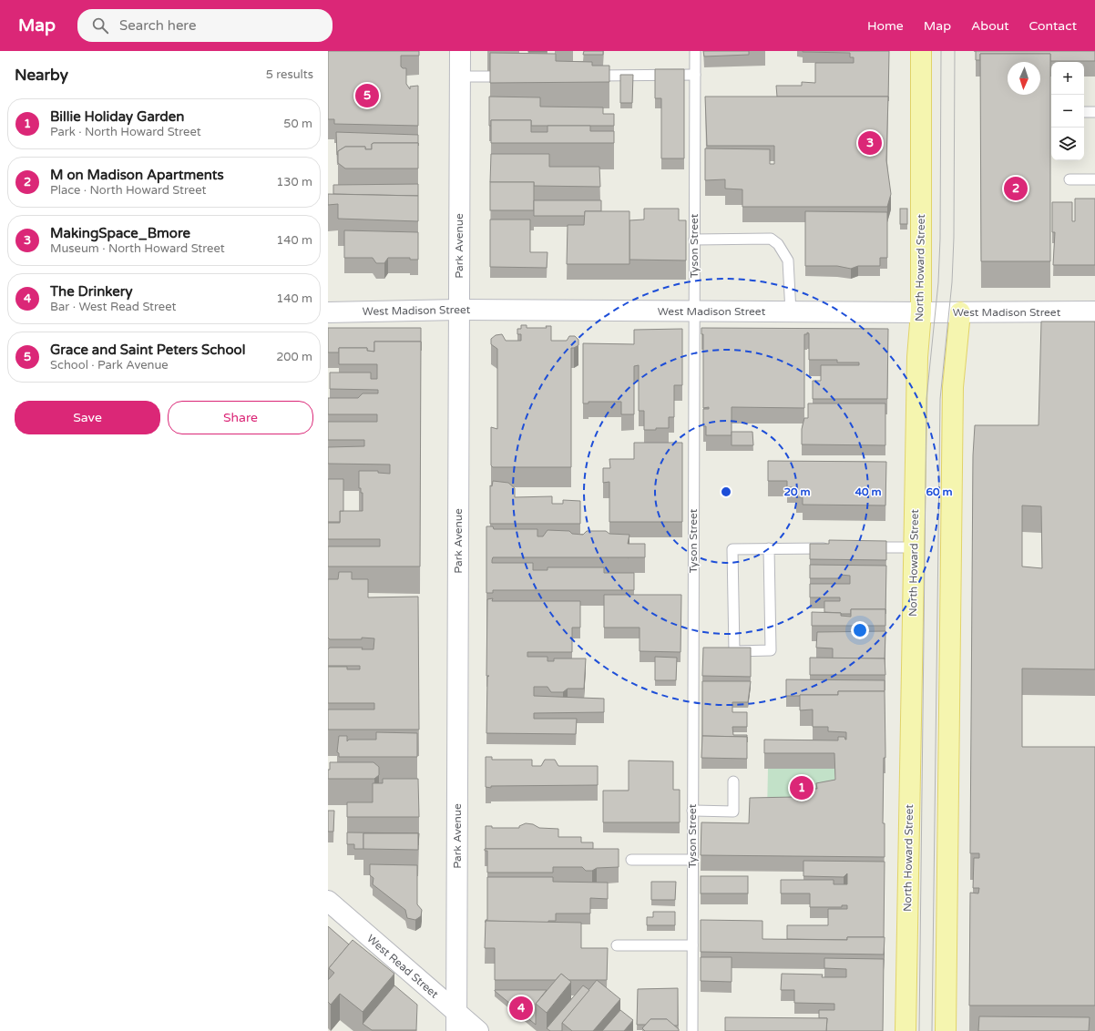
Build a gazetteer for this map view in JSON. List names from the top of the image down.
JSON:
{
  "streets": {
    "main road": ["North Howard Street"],
    "street": ["Park Avenue", "West Madison Street", "West Read Street"],
    "lane": ["Tyson Street"]
  },
  "crossings": [
    ["Park Avenue", "West Madison Street"],
    ["Park Avenue", "West Read Street"],
    ["Tyson Street", "West Madison Street"],
    ["North Howard Street", "West Madison Street"]
  ],
  "north": "bottom",
  "page": {
    "header": "Map",
    "search": "Search here",
    "nav": [
      "Home",
      "Map",
      "About",
      "Contact"
    ],
    "heading": ["Nearby", "5 results"],
    "map_buttons": ["+", "−"],
    "pins": [
      "5",
      "3",
      "2",
      "1",
      "4"
    ],
    "list": [
      {
        "mark": "1",
        "name": "Billie Holiday Garden",
        "note": "Park · North Howard Street",
        "value": "50 m"
      },
      {
        "mark": "2",
        "name": "M on Madison Apartments",
        "note": "Place · North Howard Street",
        "value": "130 m"
      },
      {
        "mark": "3",
        "name": "MakingSpace_Bmore",
        "note": "Museum · North Howard Street",
        "value": "140 m"
      },
      {
        "mark": "4",
        "name": "The Drinkery",
        "note": "Bar · West Read Street",
        "value": "140 m"
      },
      {
        "mark": "5",
        "name": "Grace and Saint Peters School",
        "note": "School · Park Avenue",
        "value": "200 m"
      }
    ],
    "buttons": ["Save", "Share"]
  },
  "rings": ["20 m", "40 m", "60 m"]
}
